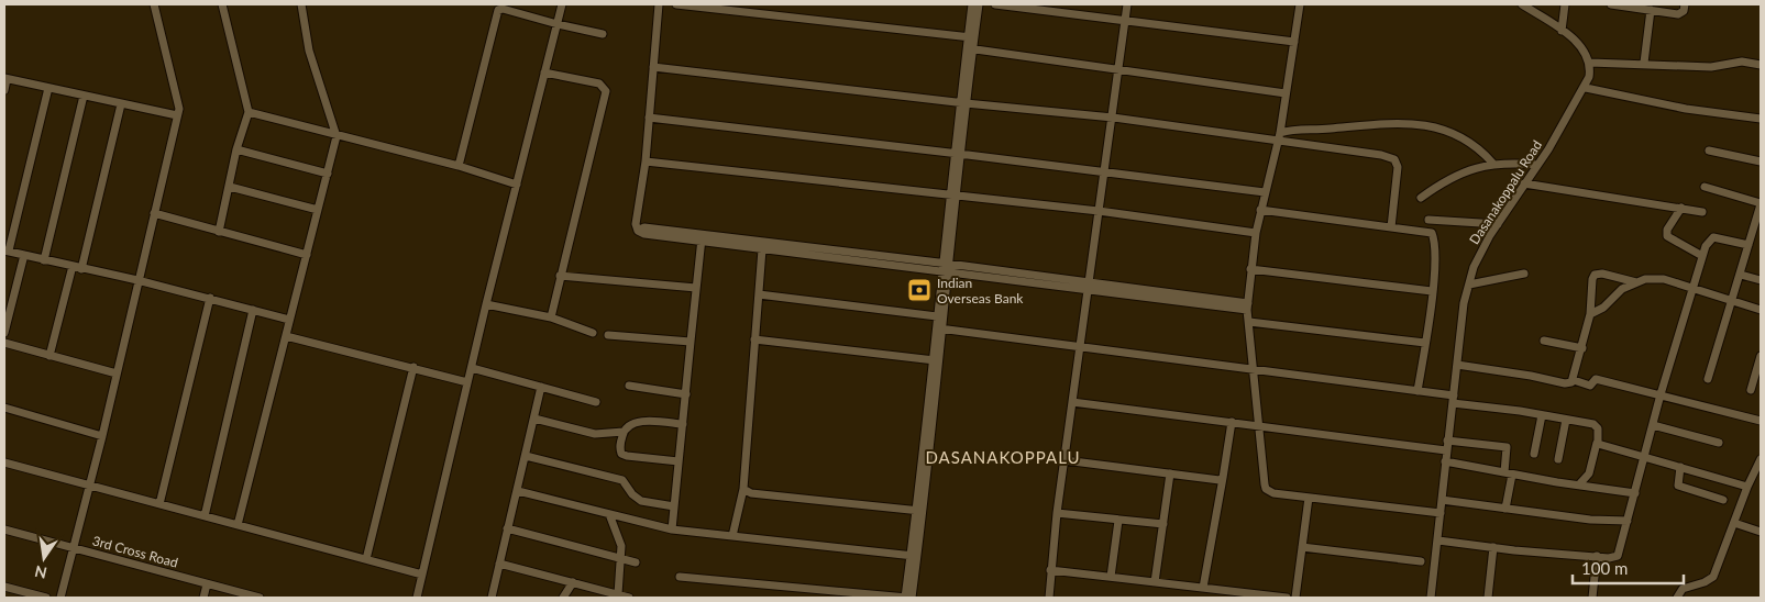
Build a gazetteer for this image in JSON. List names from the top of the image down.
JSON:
{
  "streets": {
    "street": ["Dasanakoppalu Road", "3rd Cross Road"]
  },
  "districts": ["DASANAKOPPALU"],
  "places": {
    "bank": ["Indian Overseas Bank"]
  },
  "scale_bar": "100 m",
  "north": "bottom"
}
